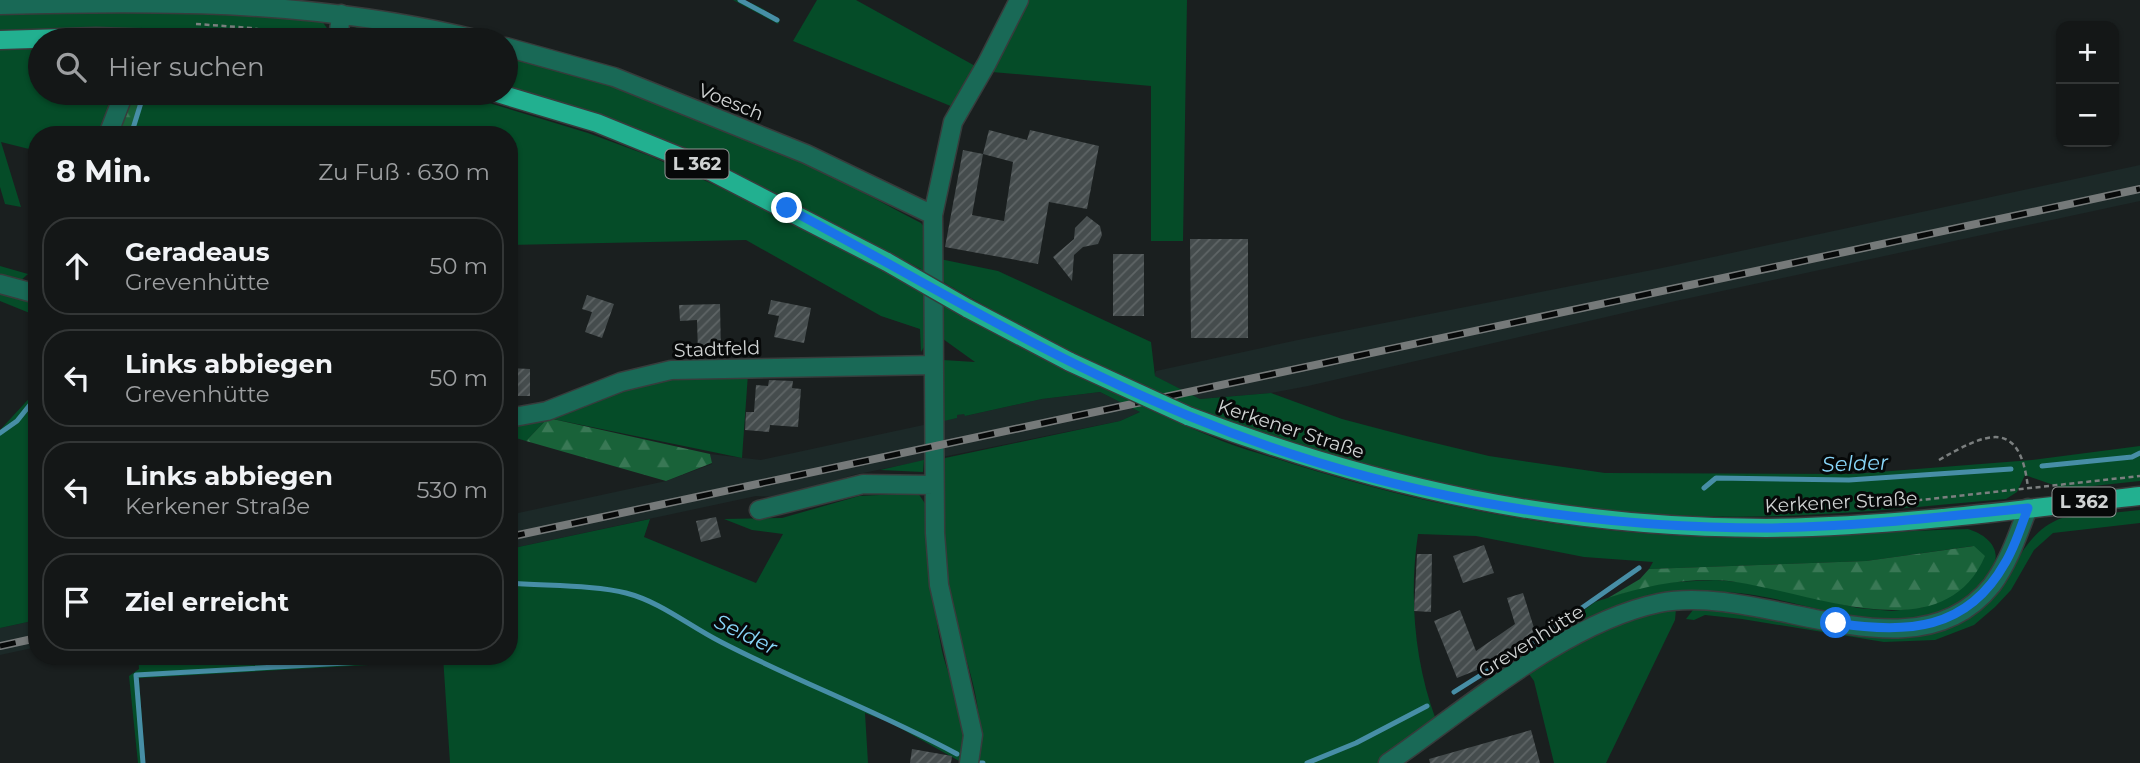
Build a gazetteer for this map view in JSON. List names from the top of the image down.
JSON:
{
  "streets": {
    "main road": ["L 362", "Kerkener Straße"],
    "street": ["Voesch", "Stadtfeld", "Grevenhütte"]
  },
  "crossings": [
    ["Kerkener Straße", "Grevenhütte"]
  ],
  "water": ["Selder"],
  "page": {
    "map_buttons": ["+", "−"],
    "search": "Hier suchen",
    "heading": ["8 Min.", "Zu Fuß · 630 m"],
    "list": [
      ["Geradeaus", "Grevenhütte", "50 m"],
      ["Links abbiegen", "Grevenhütte", "50 m"],
      ["Links abbiegen", "Kerkener Straße", "530 m"],
      "Ziel erreicht"
    ]
  }
}
